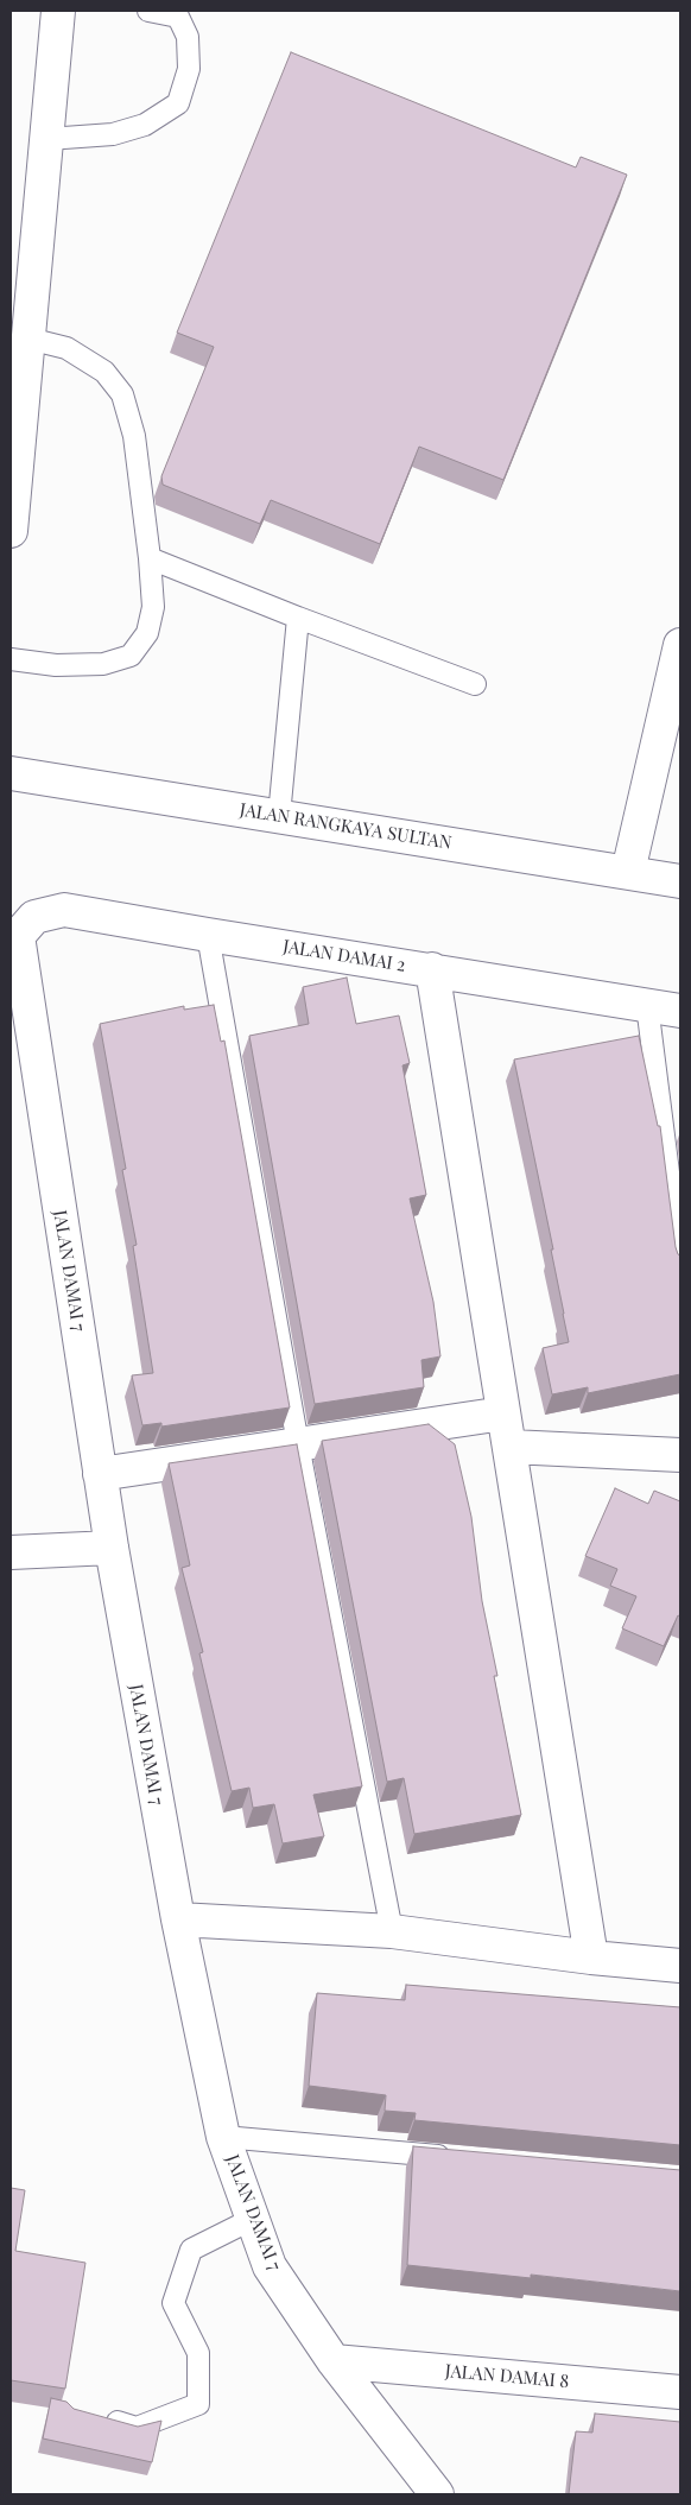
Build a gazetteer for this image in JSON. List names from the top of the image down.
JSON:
{
  "streets": {
    "street": [
      "JALAN RANGKAYA SULTAN",
      "JALAN DAMAI 2",
      "JALAN DAMAI 7",
      "JALAN DAMAI 8"
    ]
  },
  "crossings": [
    ["JALAN DAMAI 2", "JALAN DAMAI 7"],
    ["JALAN DAMAI 7", "JALAN DAMAI 8"]
  ]
}
